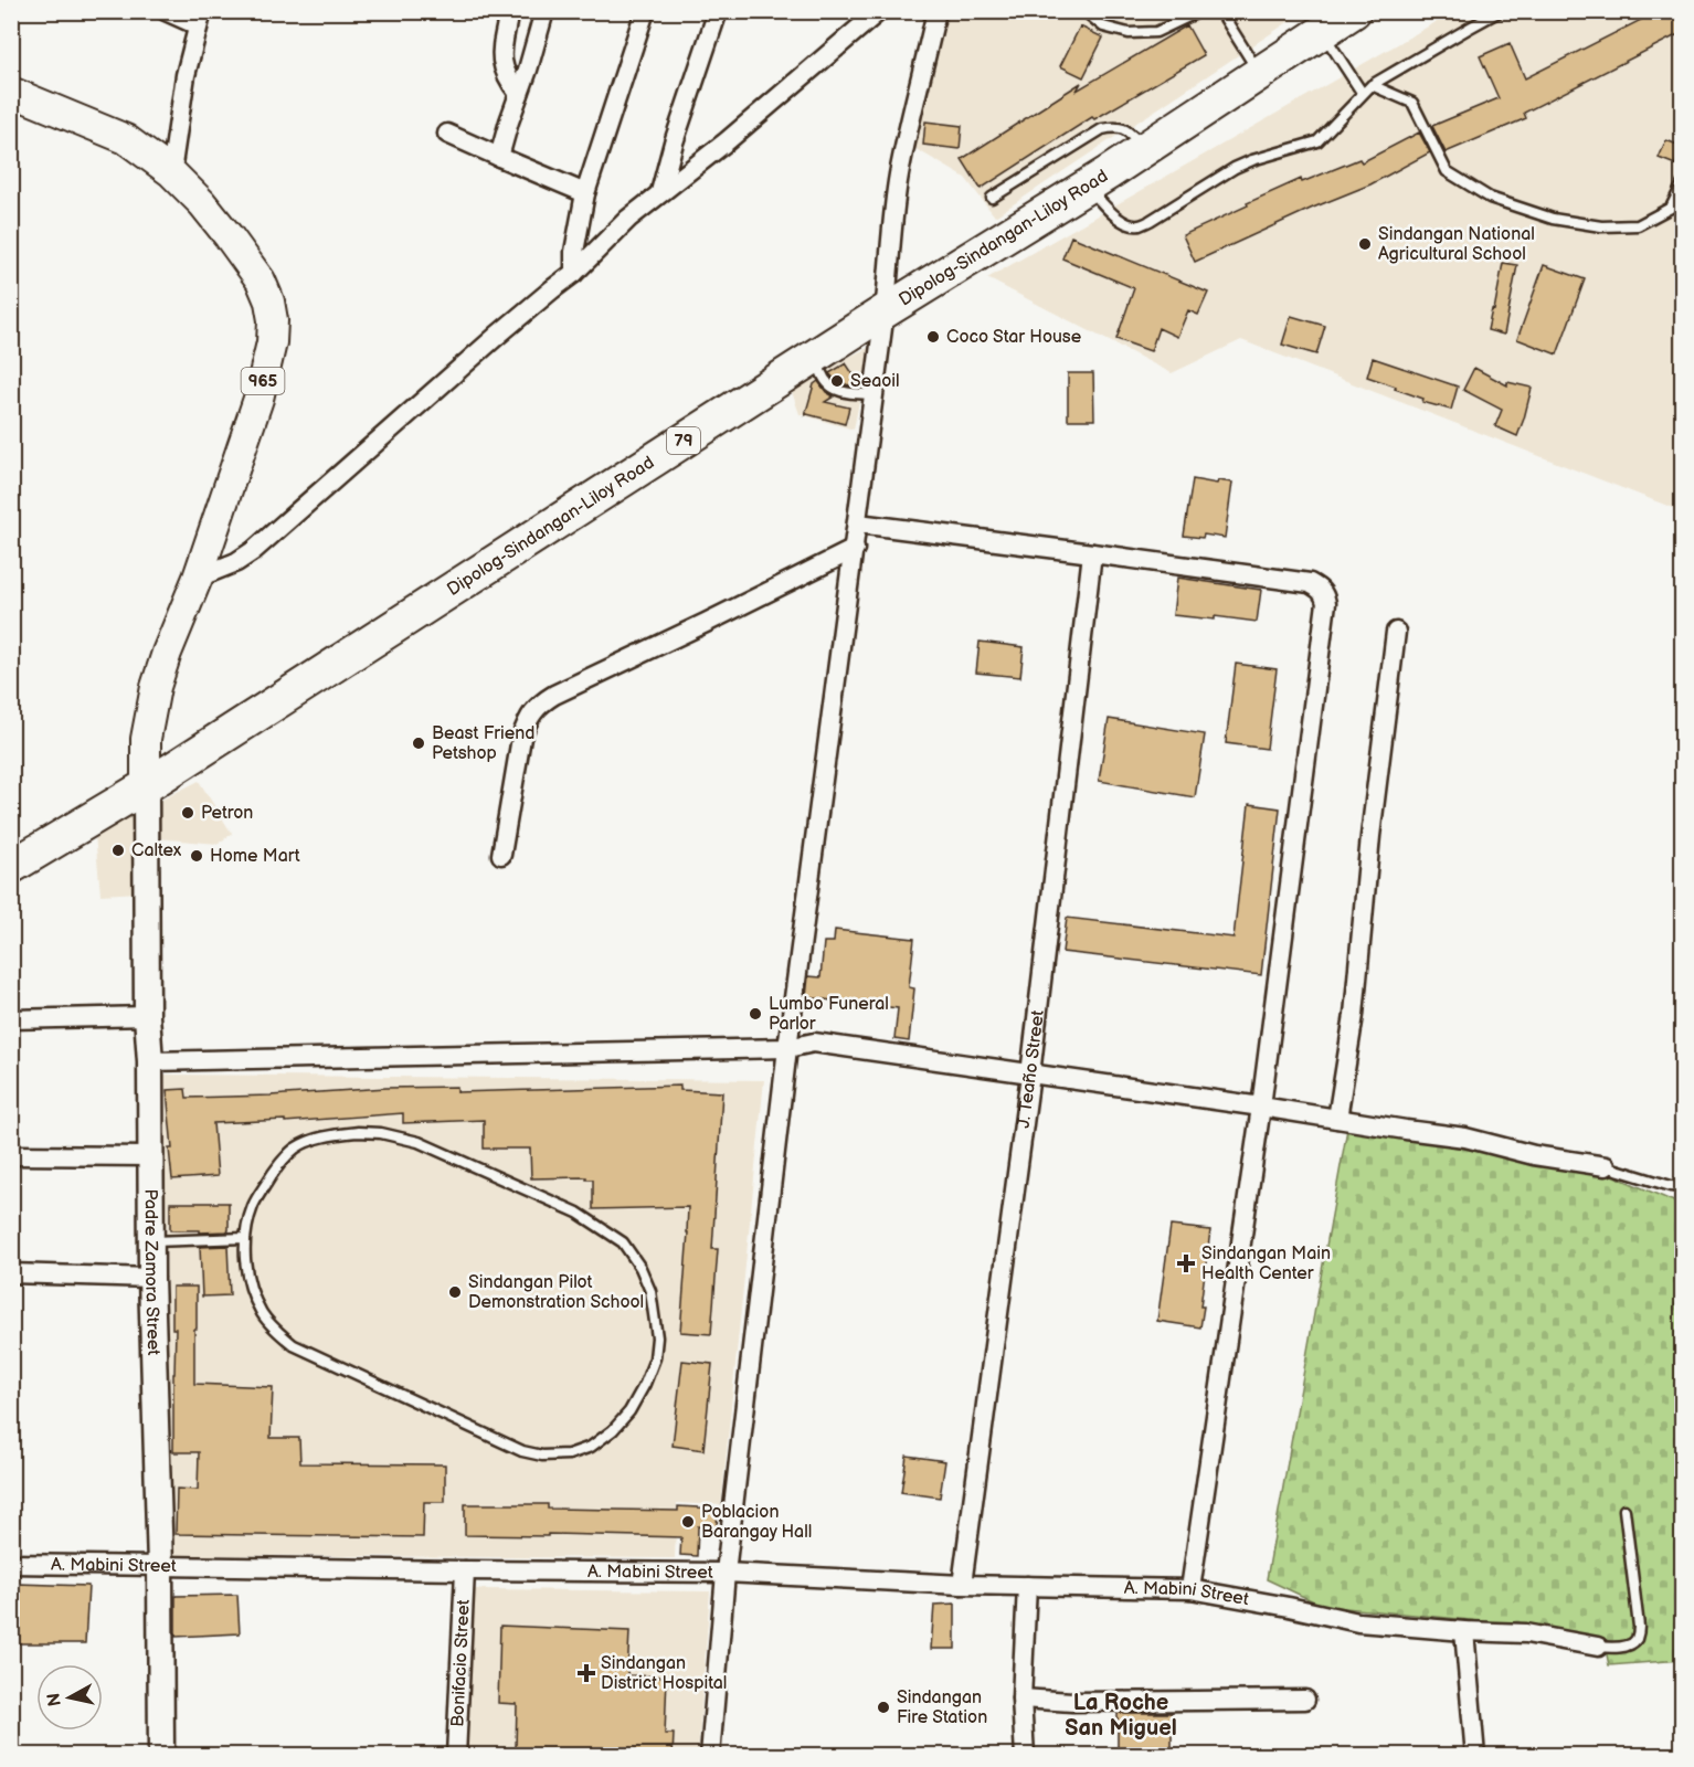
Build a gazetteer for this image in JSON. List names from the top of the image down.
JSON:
{
  "streets": {
    "highway": ["Dipolog-Sindangan-Liloy Road", "79"],
    "main road": ["965"],
    "street": [
      "J. Teaño Street",
      "Padre Zamora Street",
      "A. Mabini Street",
      "Bonifacio Street"
    ]
  },
  "crossings": [
    ["Dipolog-Sindangan-Liloy Road", "965"],
    ["Dipolog-Sindangan-Liloy Road", "Padre Zamora Street"],
    ["965", "Padre Zamora Street"],
    ["J. Teaño Street", "A. Mabini Street"],
    ["Padre Zamora Street", "A. Mabini Street"],
    ["A. Mabini Street", "Bonifacio Street"]
  ],
  "districts": ["La Roche San Miguel"],
  "places": {
    "other": [
      "Sindangan National Agricultural School",
      "Coco Star House",
      "Seaoil",
      "Beast Friend Petshop",
      "Petron",
      "Caltex",
      "Home Mart",
      "Lumbo Funeral Parlor",
      "Sindangan Pilot Demonstration School",
      "Poblacion Barangay Hall",
      "Sindangan Fire Station"
    ],
    "health": ["Sindangan Main Health Center", "Sindangan District Hospital"]
  },
  "north": "left"
}
